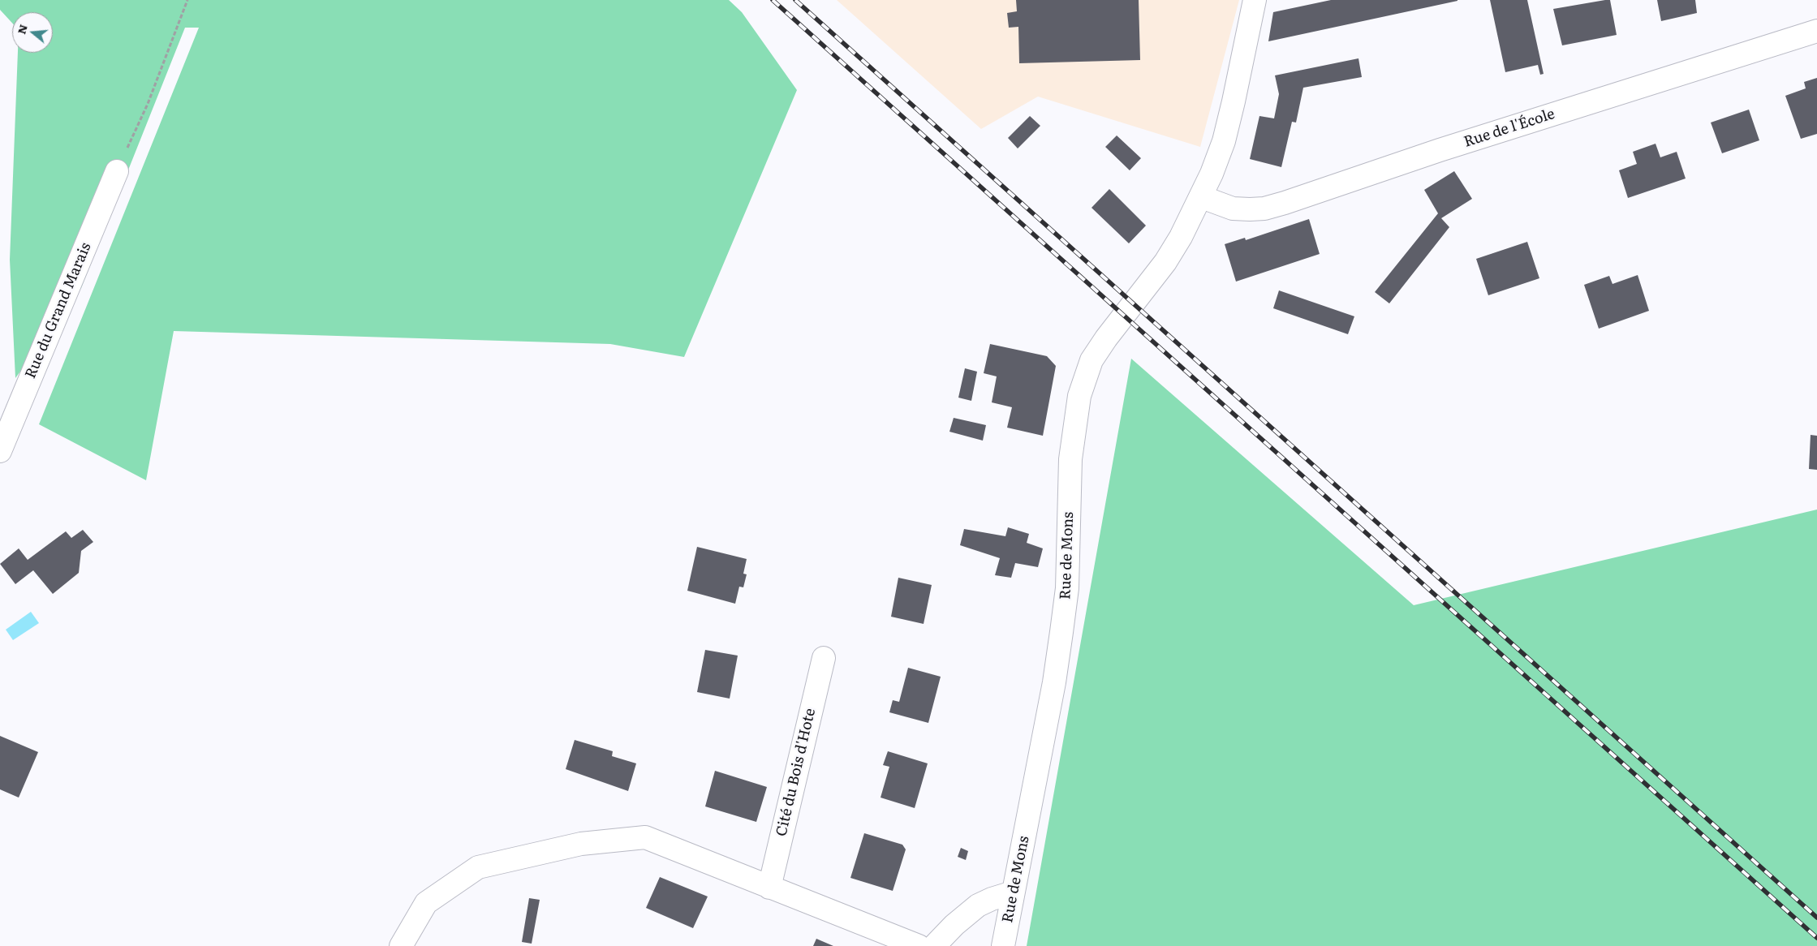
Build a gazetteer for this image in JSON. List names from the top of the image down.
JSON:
{
  "streets": {
    "street": [
      "Rue de l'École",
      "Rue du Grand Marais",
      "Rue de Mons",
      "Cité du Bois d'Hote"
    ]
  },
  "crossings": [
    ["Rue de l'École", "Rue de Mons"]
  ],
  "north": "left"
}
